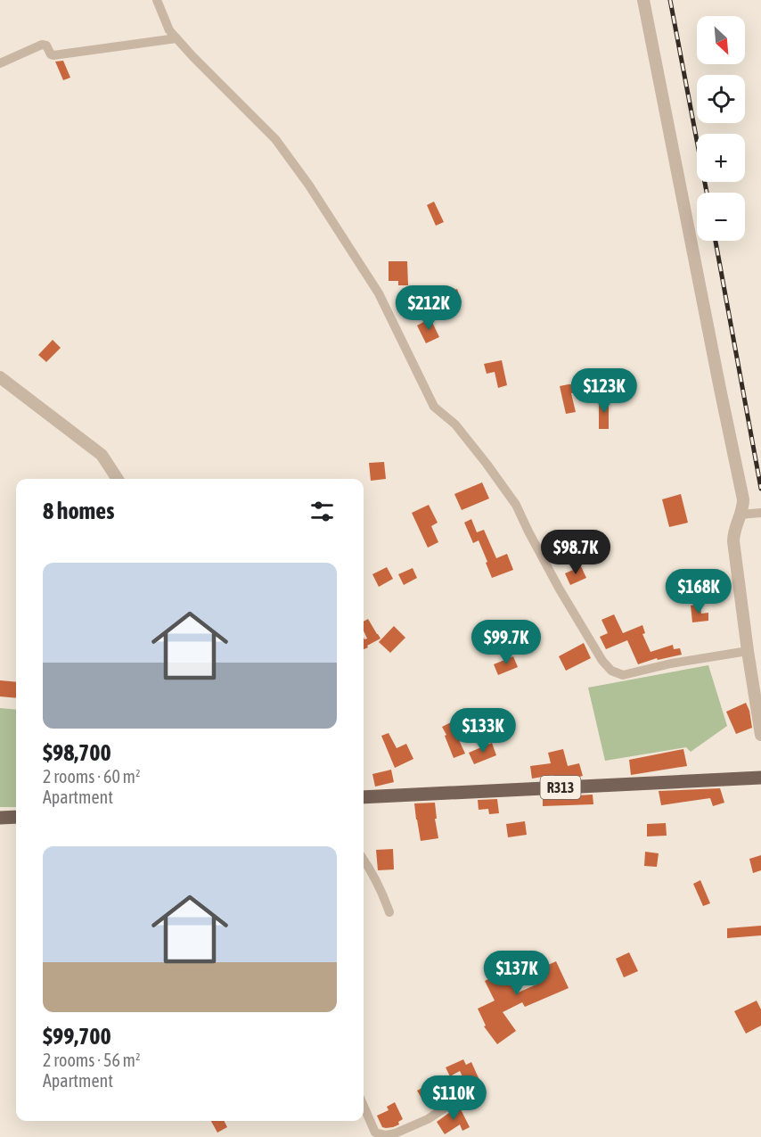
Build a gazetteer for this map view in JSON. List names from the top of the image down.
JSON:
{
  "streets": {
    "main road": ["R313"]
  },
  "north": "bottom right",
  "page": {
    "map_buttons": ["+", "−"],
    "price": [
      "$212K",
      "$123K",
      "$98.7K",
      "$168K",
      "$99.7K",
      "$133K",
      "$137K",
      "$110K"
    ],
    "heading": "8 homes",
    "list": [
      {
        "name": "$98,700",
        "note": "2 rooms · 60 m² · Apartment"
      },
      {
        "name": "$99,700",
        "note": "2 rooms · 56 m² · Apartment"
      }
    ]
  }
}
